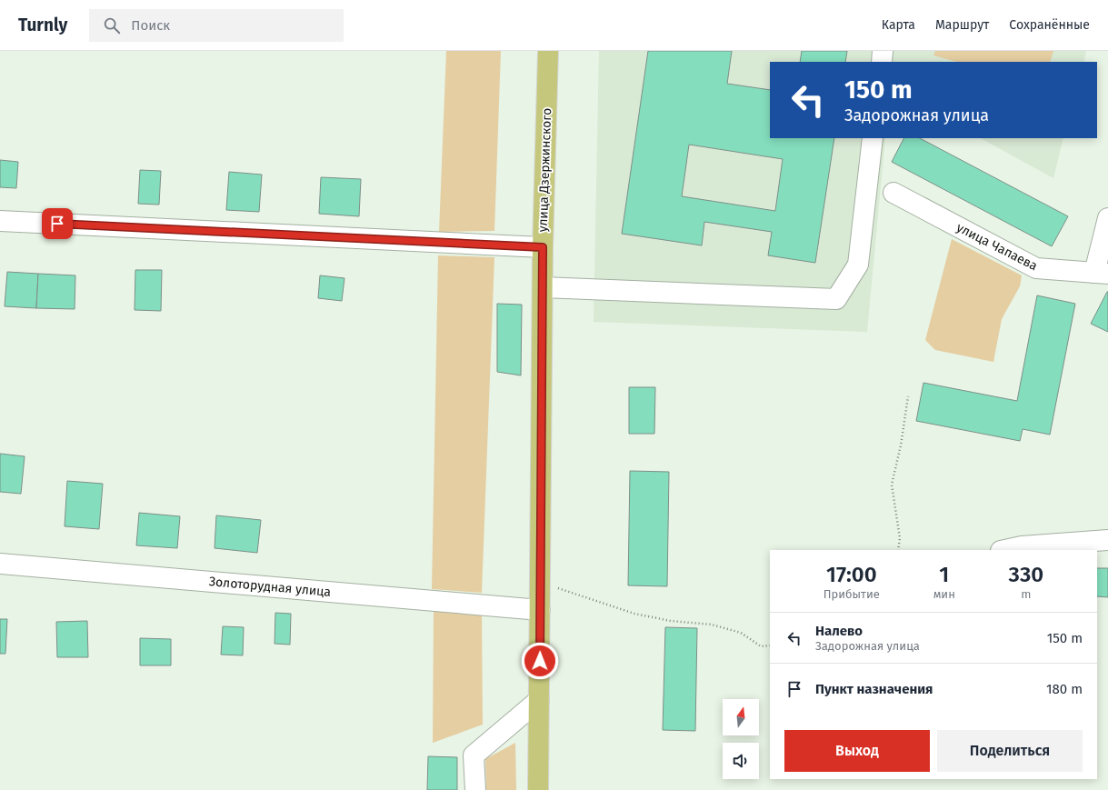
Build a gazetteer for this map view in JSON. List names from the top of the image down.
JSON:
{
  "streets": {
    "main road": ["улица Дзержинского"],
    "street": ["улица Чапаева", "Золоторудная улица"]
  },
  "crossings": [
    ["улица Дзержинского", "Золоторудная улица"]
  ],
  "north": "top",
  "page": {
    "header": "Turnly",
    "search": "Поиск",
    "nav": ["Карта", "Маршрут", "Сохранённые"],
    "turn": ["150 m", "Задорожная улица"],
    "eta": [
      "17:00",
      "Прибытие",
      "1",
      "мин",
      "330",
      "m"
    ],
    "list": [
      {
        "name": "Налево",
        "note": "Задорожная улица",
        "value": "150 m"
      },
      {
        "name": "Пункт назначения",
        "value": "180 m"
      }
    ],
    "buttons": ["Выход", "Поделиться"]
  }
}
